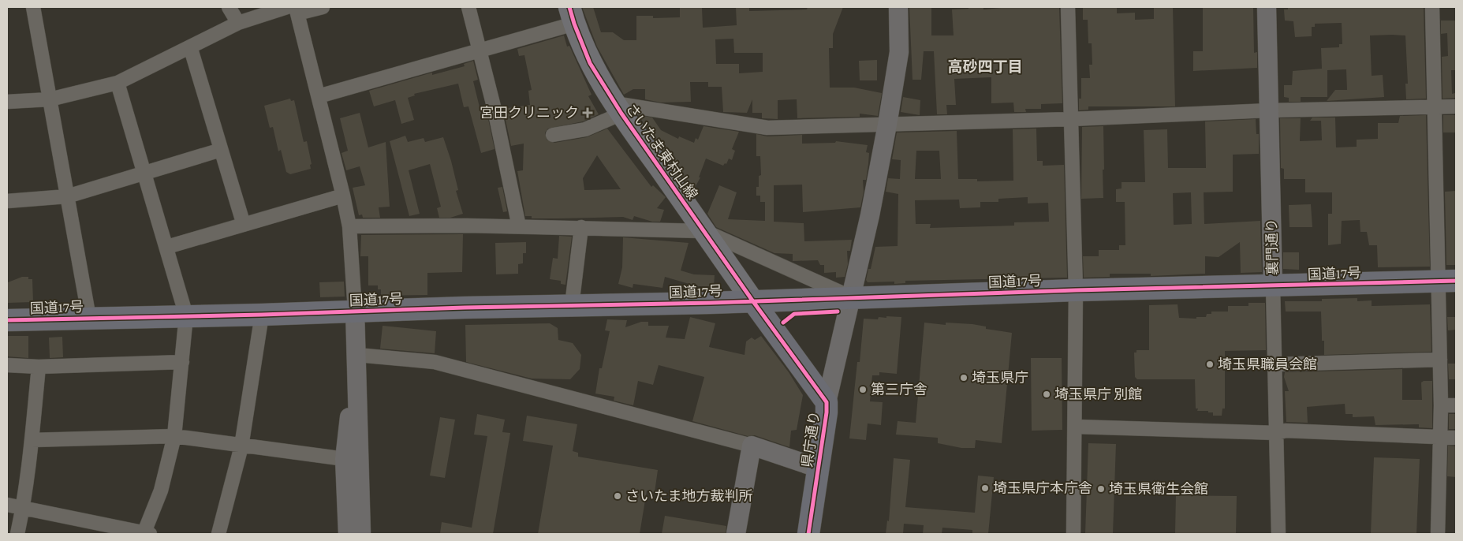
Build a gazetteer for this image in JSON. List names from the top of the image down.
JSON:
{
  "streets": {
    "highway": ["国道17号", "県庁通り"],
    "main road": ["さいたま東村山線"],
    "street": ["裏門通り"]
  },
  "crossings": [
    ["さいたま東村山線", "国道17号"],
    ["さいたま東村山線", "県庁通り"],
    ["裏門通り", "国道17号"],
    ["国道17号", "県庁通り"]
  ],
  "districts": ["高砂四丁目"],
  "places": {
    "health": ["宮田クリニック"],
    "other": [
      "埼玉県職員会館",
      "埼玉県庁",
      "第三庁舎",
      "埼玉県庁 別館",
      "埼玉県庁本庁舎",
      "埼玉県衛生会館",
      "さいたま地方裁判所"
    ]
  }
}
